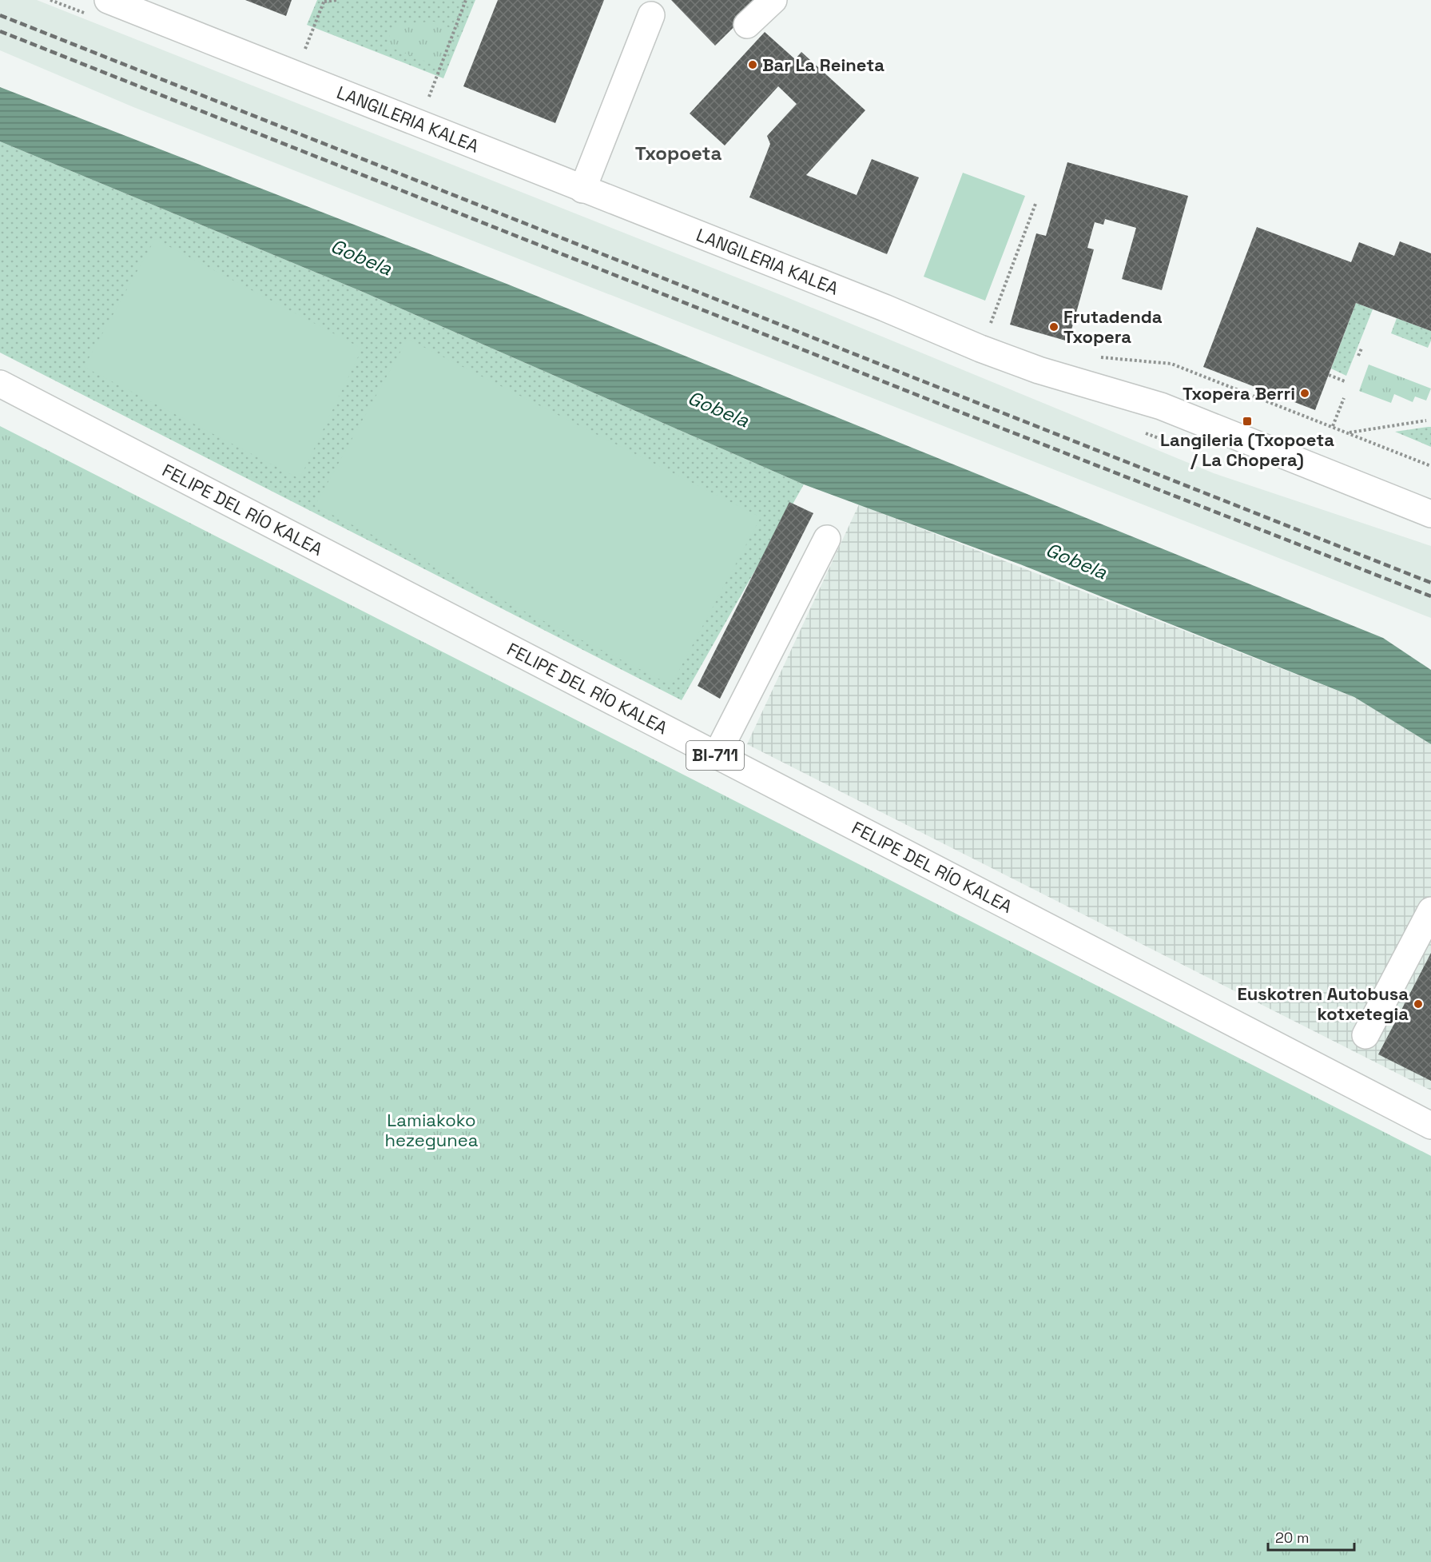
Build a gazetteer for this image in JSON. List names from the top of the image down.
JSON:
{
  "streets": {
    "main road": ["LANGILERIA KALEA", "FELIPE DEL RÍO KALEA", "BI-711"]
  },
  "districts": ["Txopoeta"],
  "water": ["Gobela"],
  "parks": ["Lamiakoko hezegunea"],
  "places": {
    "other": [
      "Bar La Reineta",
      "Frutadenda Txopera",
      "Txopera Berri",
      "Euskotren Autobusa kotxetegia"
    ],
    "transit": ["Langileria (Txopoeta / La Chopera)"]
  },
  "scale_bar": "20 m"
}
